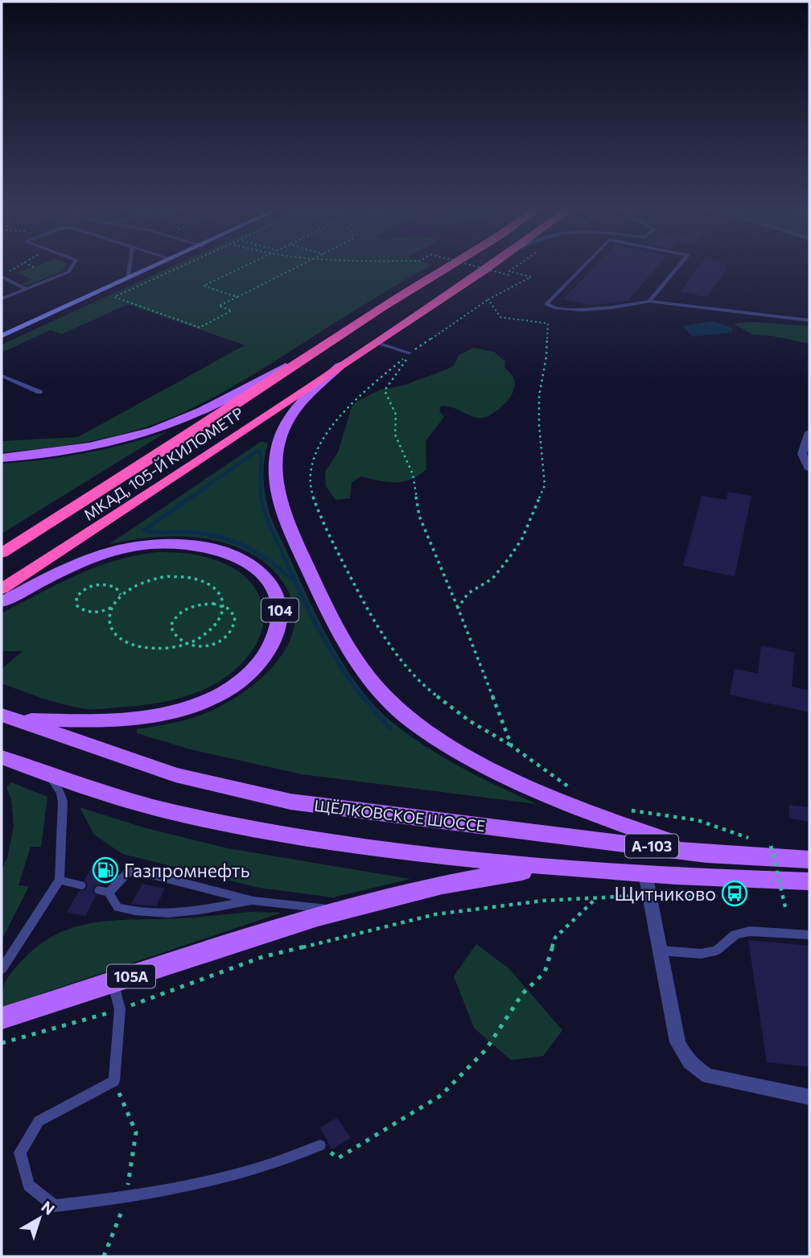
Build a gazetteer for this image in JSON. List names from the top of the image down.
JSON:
{
  "streets": {
    "highway": ["МКАД, 105-Й КИЛОМЕТР"],
    "main road": [
      "104",
      "ЩЁЛКОВСКОЕ ШОССЕ",
      "А-103",
      "105A"
    ]
  },
  "crossings": [
    ["104", "ЩЁЛКОВСКОЕ ШОССЕ"],
    ["А-103", "105A"]
  ],
  "places": {
    "fuel station": ["Газпромнефть"],
    "bus stop": ["Щитниково"]
  },
  "north": "top right"
}
